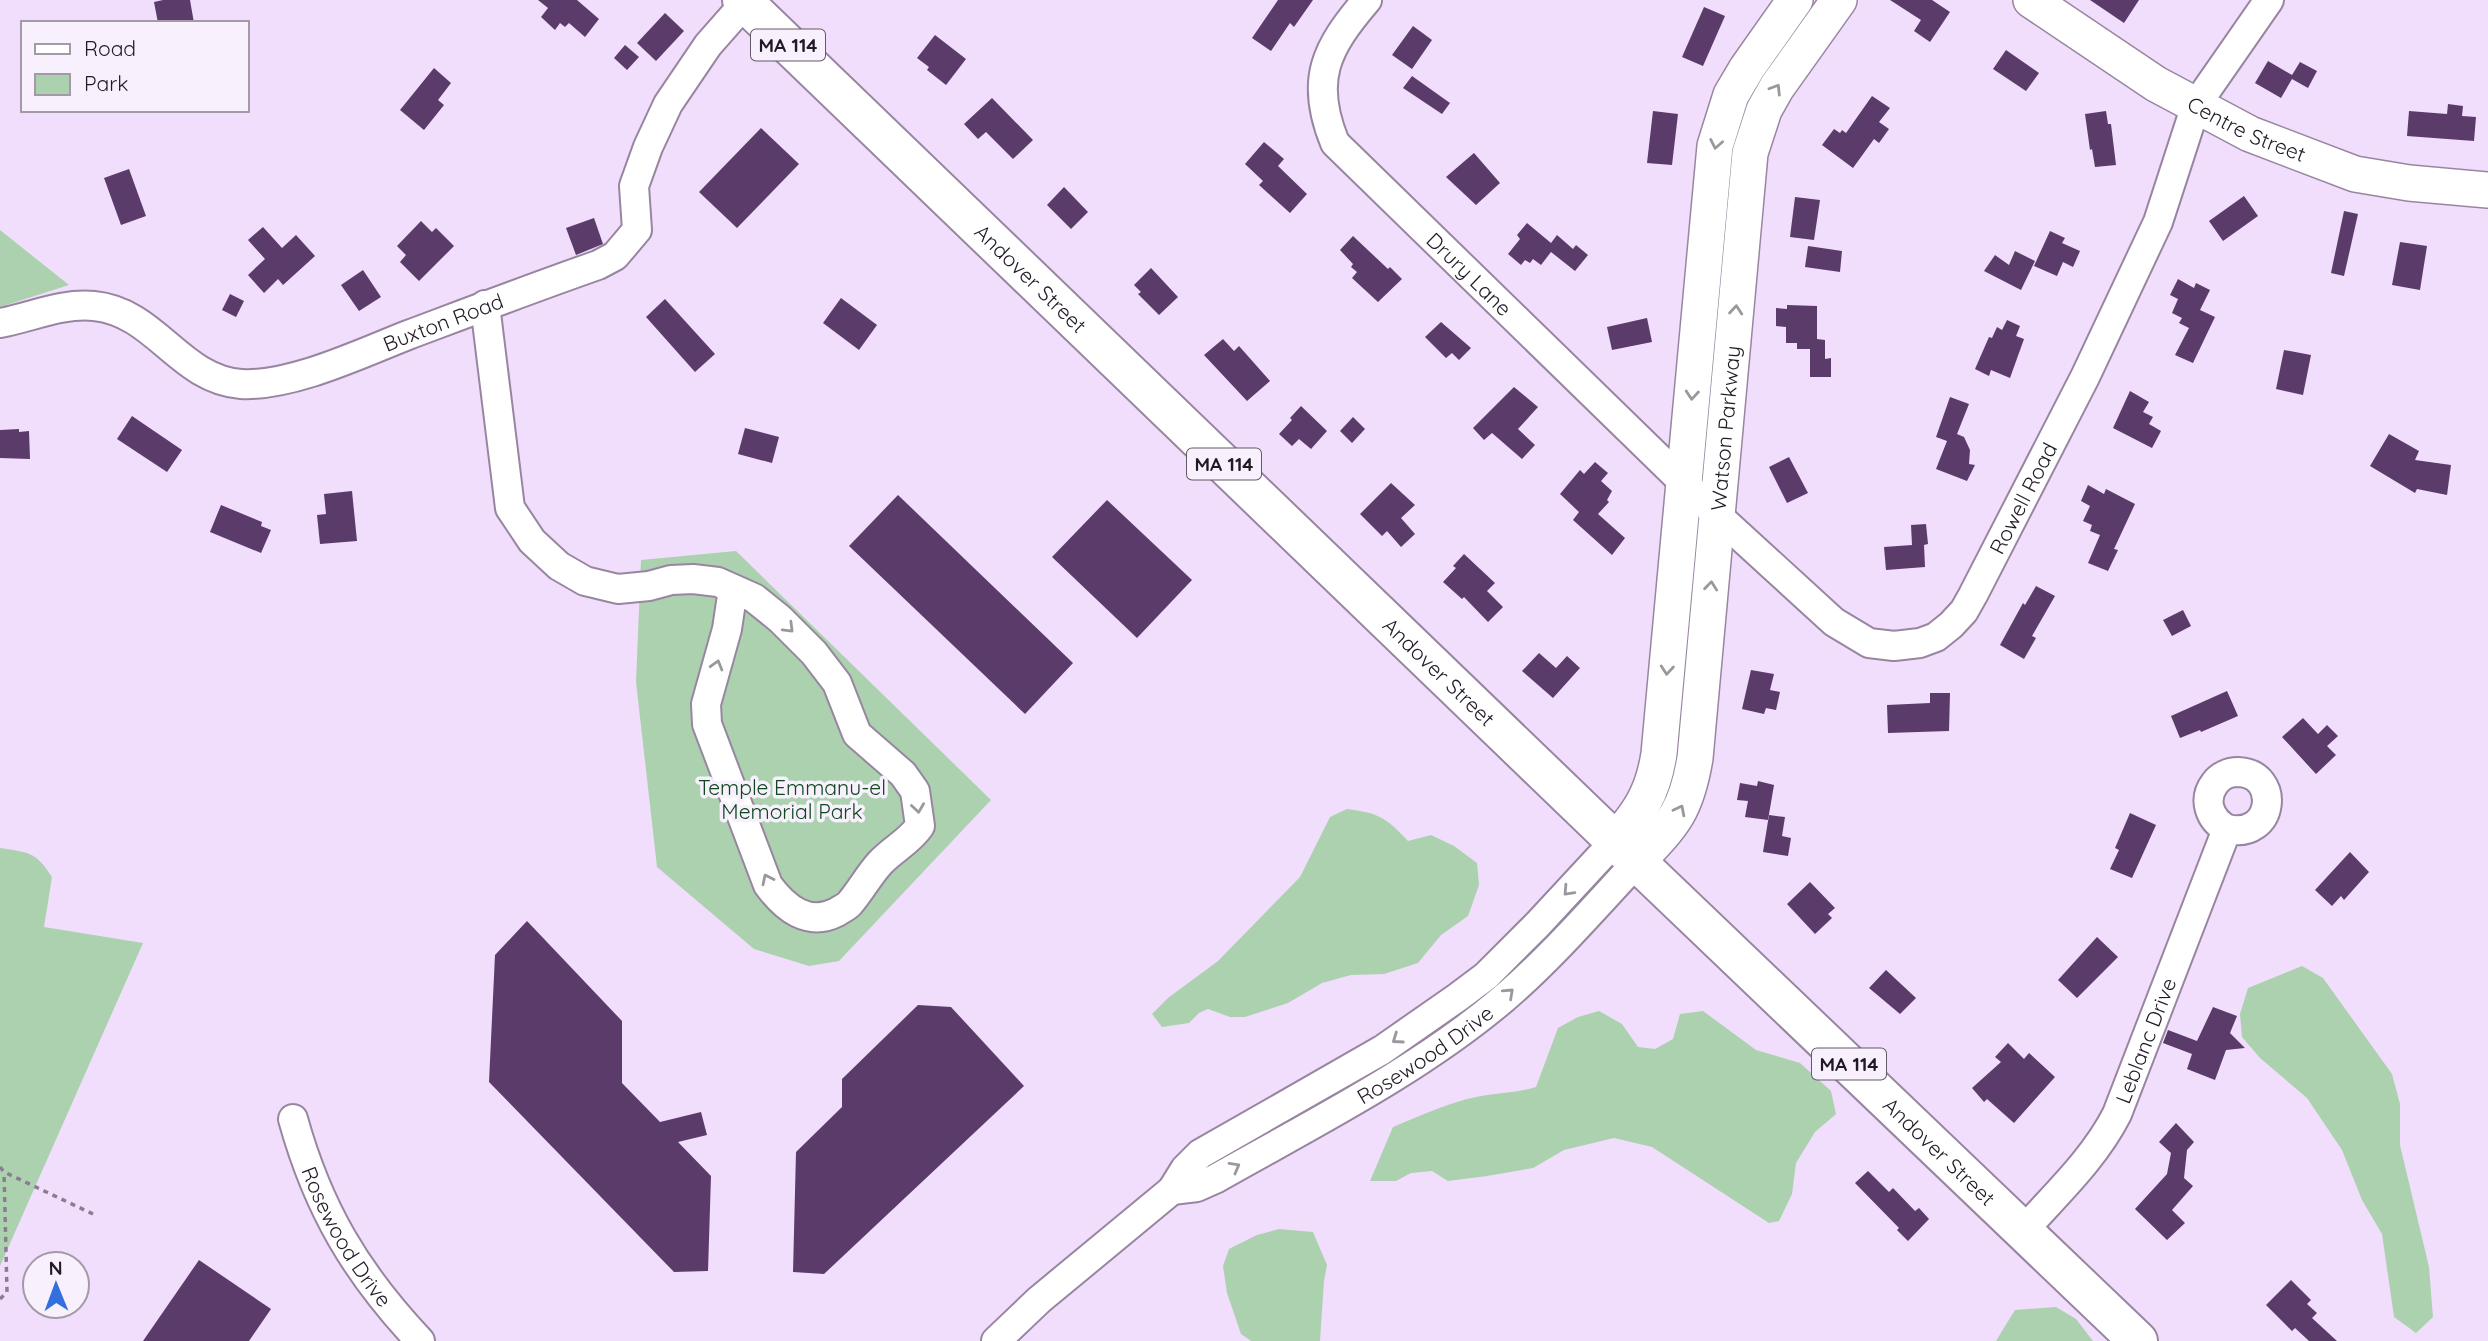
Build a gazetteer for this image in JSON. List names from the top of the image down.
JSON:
{
  "streets": {
    "highway": ["MA 114", "Andover Street"],
    "main road": ["Centre Street", "Watson Parkway"],
    "street": [
      "Drury Lane",
      "Buxton Road",
      "Rowell Road",
      "Leblanc Drive",
      "Rosewood Drive"
    ]
  },
  "crossings": [
    ["Centre Street", "Rowell Road"],
    ["Drury Lane", "Watson Parkway"],
    ["Drury Lane", "Rowell Road"],
    ["Andover Street", "Buxton Road"],
    ["Andover Street", "Watson Parkway"],
    ["Andover Street", "Leblanc Drive"],
    ["Andover Street", "Rosewood Drive"],
    ["Watson Parkway", "Rowell Road"],
    ["Watson Parkway", "Rosewood Drive"]
  ],
  "parks": ["Temple Emmanu-el Memorial Park"],
  "legend": ["Road", "Park"],
  "north": "top"
}
